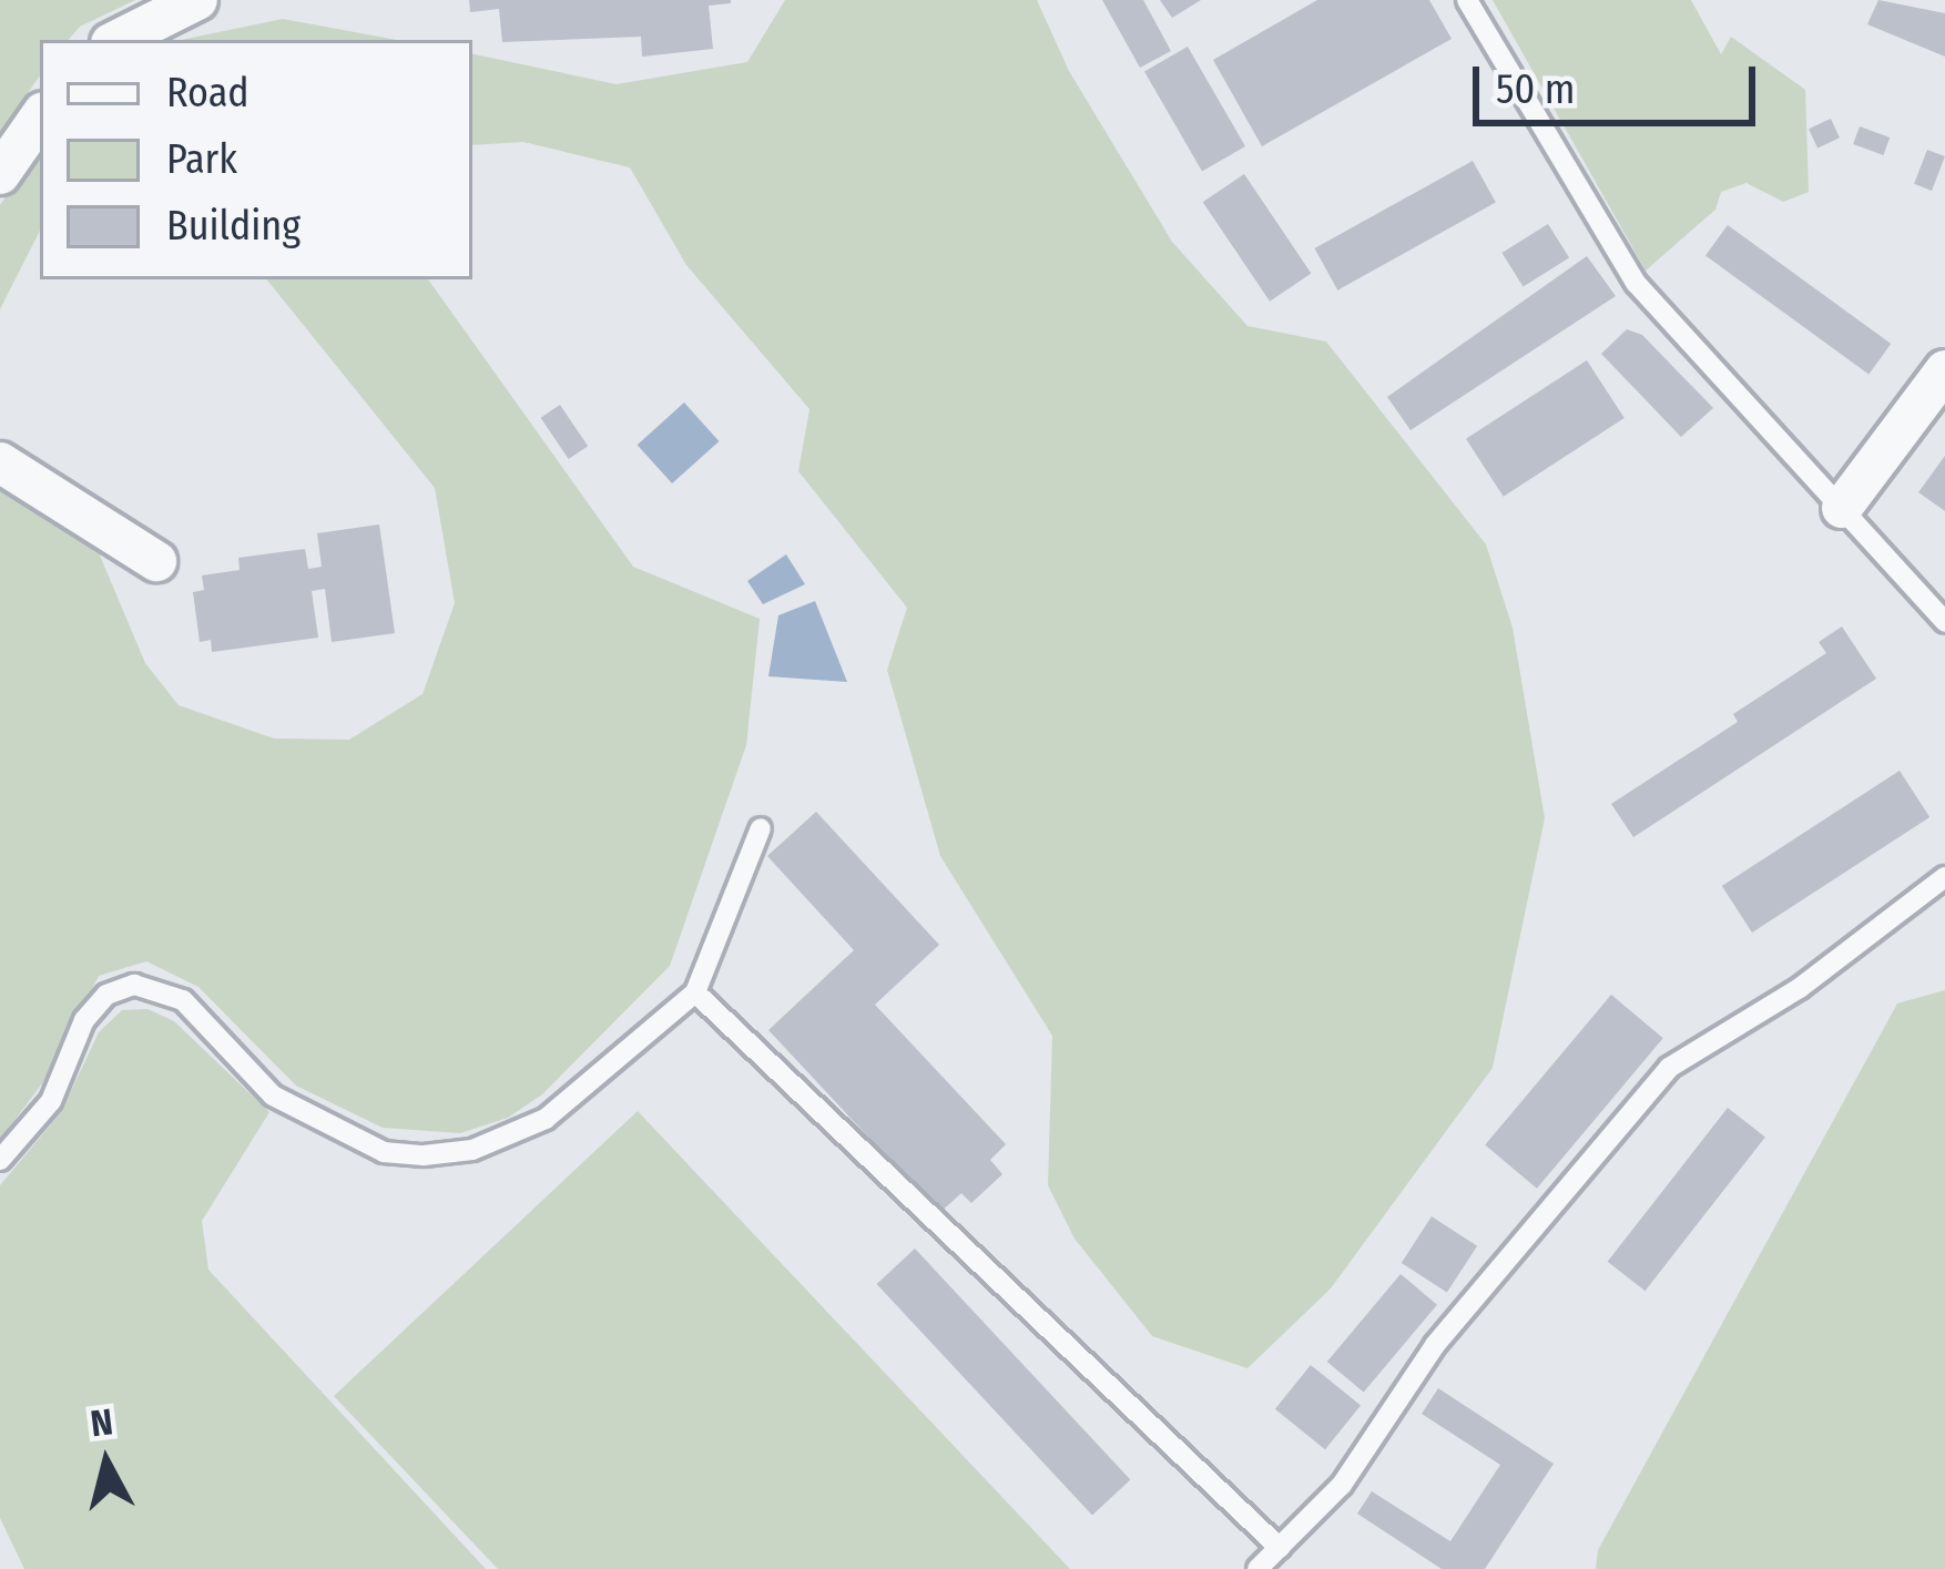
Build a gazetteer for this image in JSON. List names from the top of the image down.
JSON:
{
  "legend": ["Road", "Park", "Building"],
  "scale_bar": "50 m",
  "north": "top"
}
